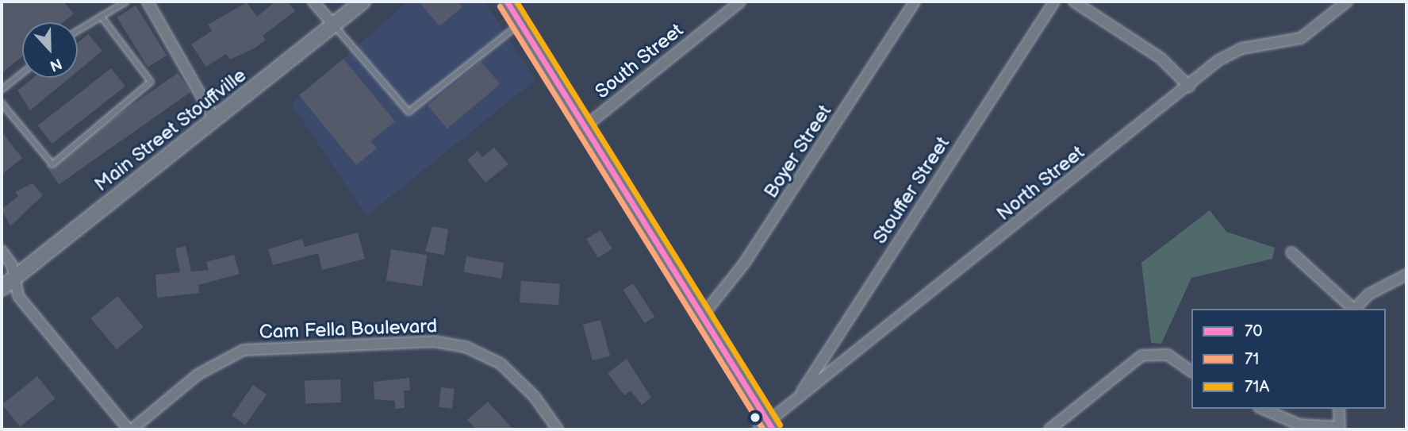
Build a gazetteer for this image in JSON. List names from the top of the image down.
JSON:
{
  "streets": {
    "main road": ["Main Street Stouffville"],
    "street": [
      "South Street",
      "Boyer Street",
      "North Street",
      "Stouffer Street",
      "Cam Fella Boulevard"
    ]
  },
  "crossings": [
    ["North Street", "Stouffer Street"]
  ],
  "lines": ["transit line 70", "transit line 71A", "transit line 71"],
  "legend": ["70", "71", "71A"],
  "north": "bottom"
}
